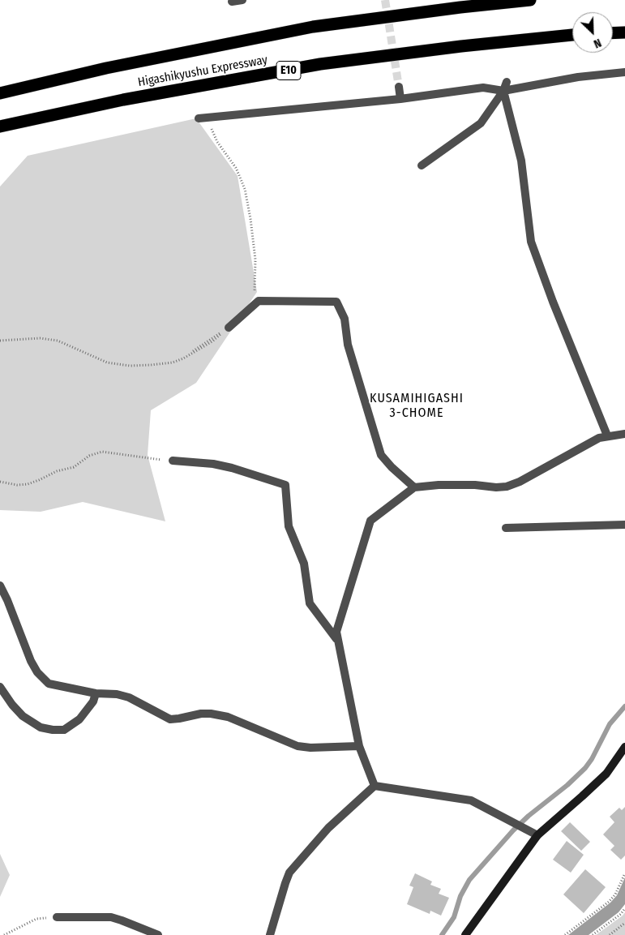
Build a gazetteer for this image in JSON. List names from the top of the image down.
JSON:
{
  "streets": {
    "highway": ["E10", "Higashikyushu Expressway"]
  },
  "districts": ["KUSAMIHIGASHI 3-CHOME"],
  "north": "bottom right"
}
